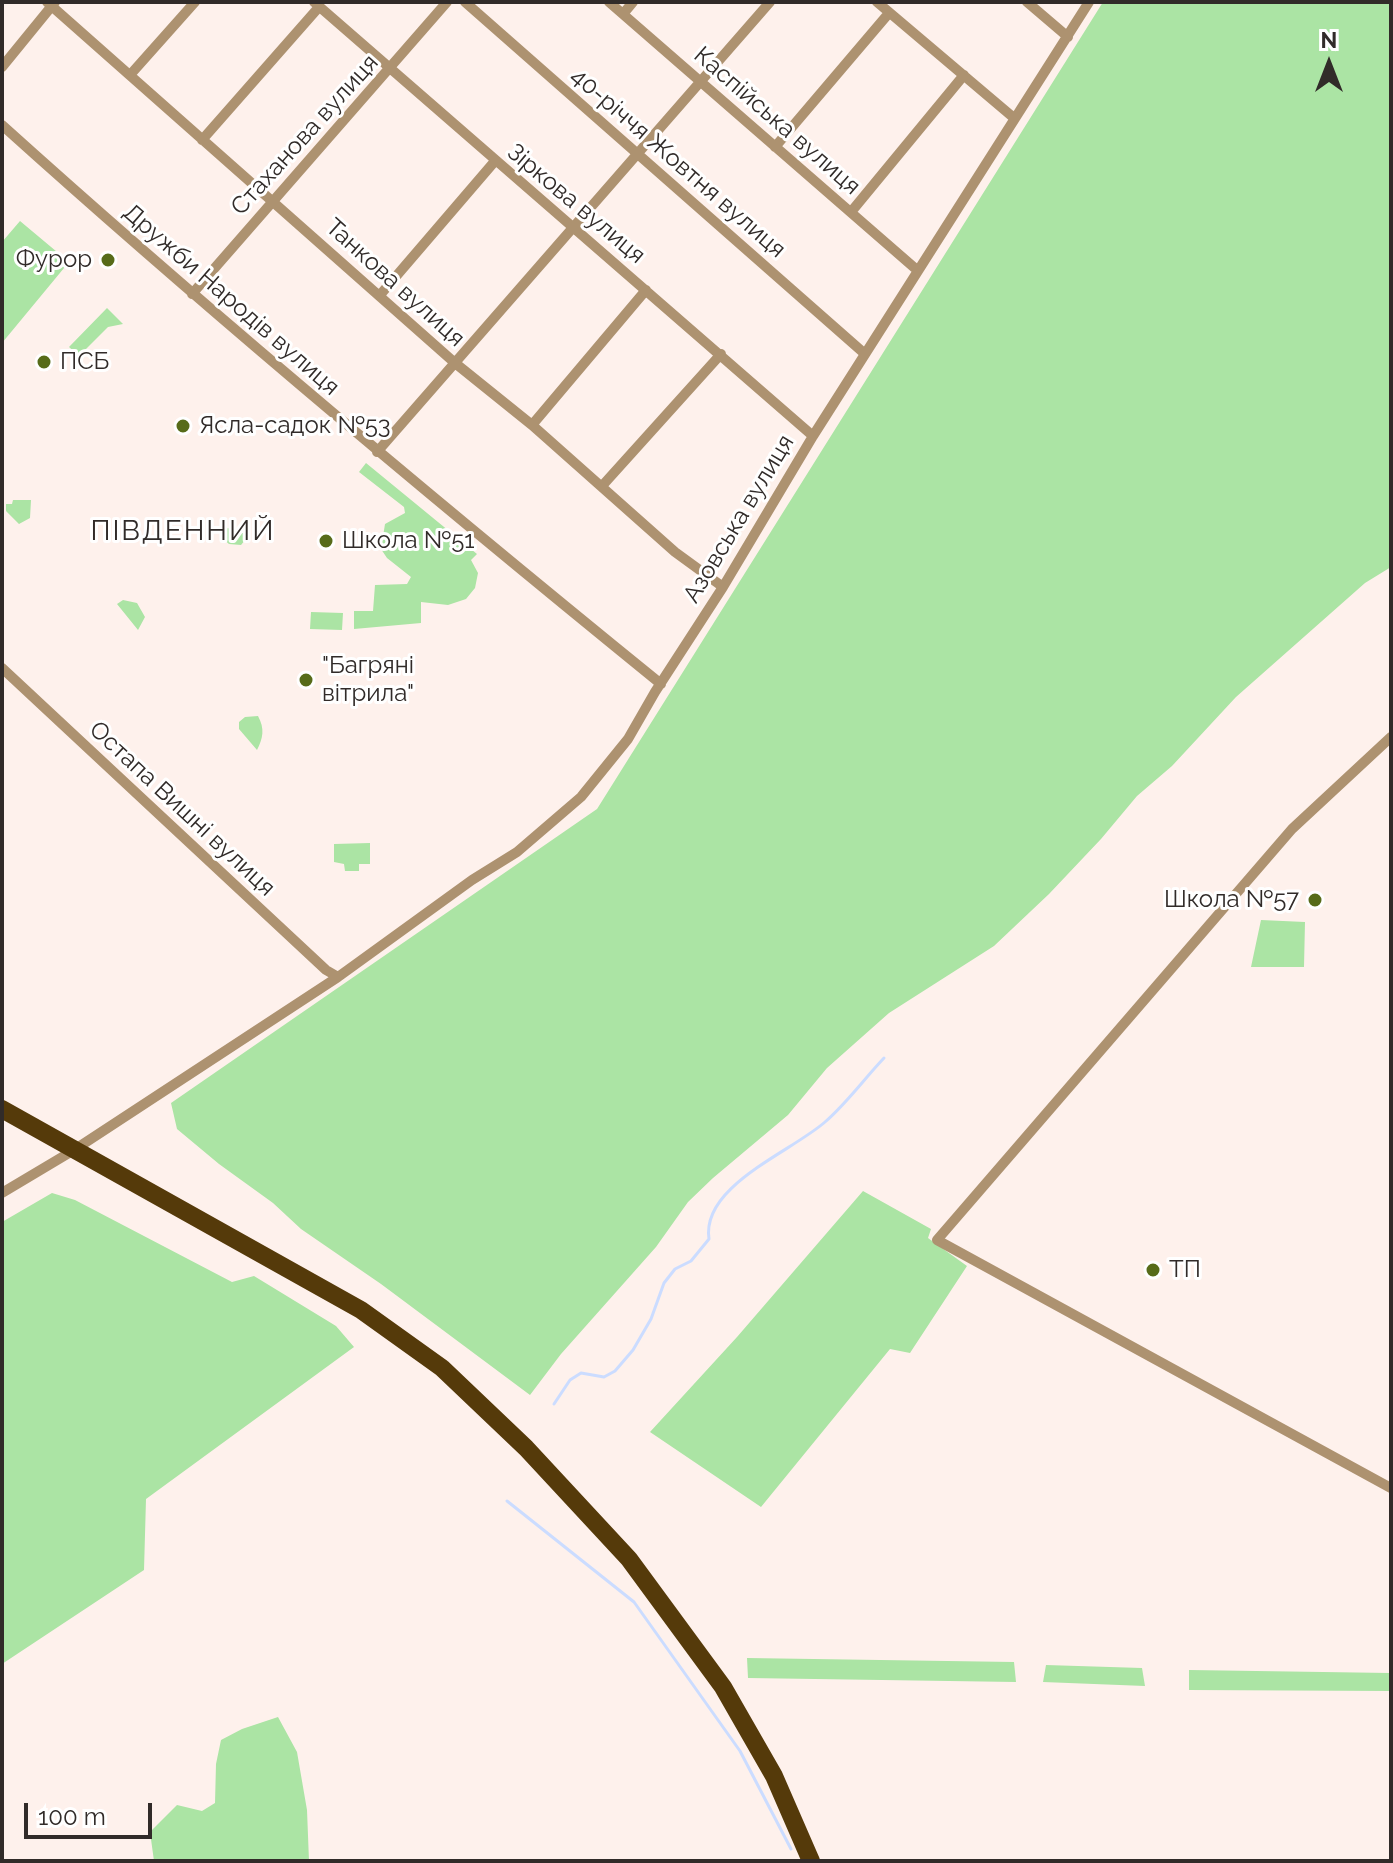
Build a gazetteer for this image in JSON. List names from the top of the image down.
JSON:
{
  "streets": {
    "street": [
      "Каспійська вулиця",
      "Стаханова вулиця",
      "40-річчя Жовтня вулиця",
      "Зіркова вулиця",
      "Танкова вулиця",
      "Дружби Народів вулиця",
      "Азовська вулиця",
      "Остапа Вишні вулиця"
    ]
  },
  "crossings": [
    ["Каспійська вулиця", "Азовська вулиця"],
    ["Стаханова вулиця", "Зіркова вулиця"],
    ["Стаханова вулиця", "Танкова вулиця"],
    ["Стаханова вулиця", "Дружби Народів вулиця"],
    ["40-річчя Жовтня вулиця", "Азовська вулиця"],
    ["Зіркова вулиця", "Азовська вулиця"],
    ["Танкова вулиця", "Азовська вулиця"],
    ["Дружби Народів вулиця", "Азовська вулиця"],
    ["Азовська вулиця", "Остапа Вишні вулиця"]
  ],
  "districts": ["ПІВДЕННИЙ"],
  "places": [
    "Фурор",
    "ПСБ",
    "Ясла-садок №53",
    "Школа №51",
    "\"Багряні вітрила\"",
    "Школа №57",
    "ТП"
  ],
  "scale_bar": "100 m",
  "north": "top"
}
